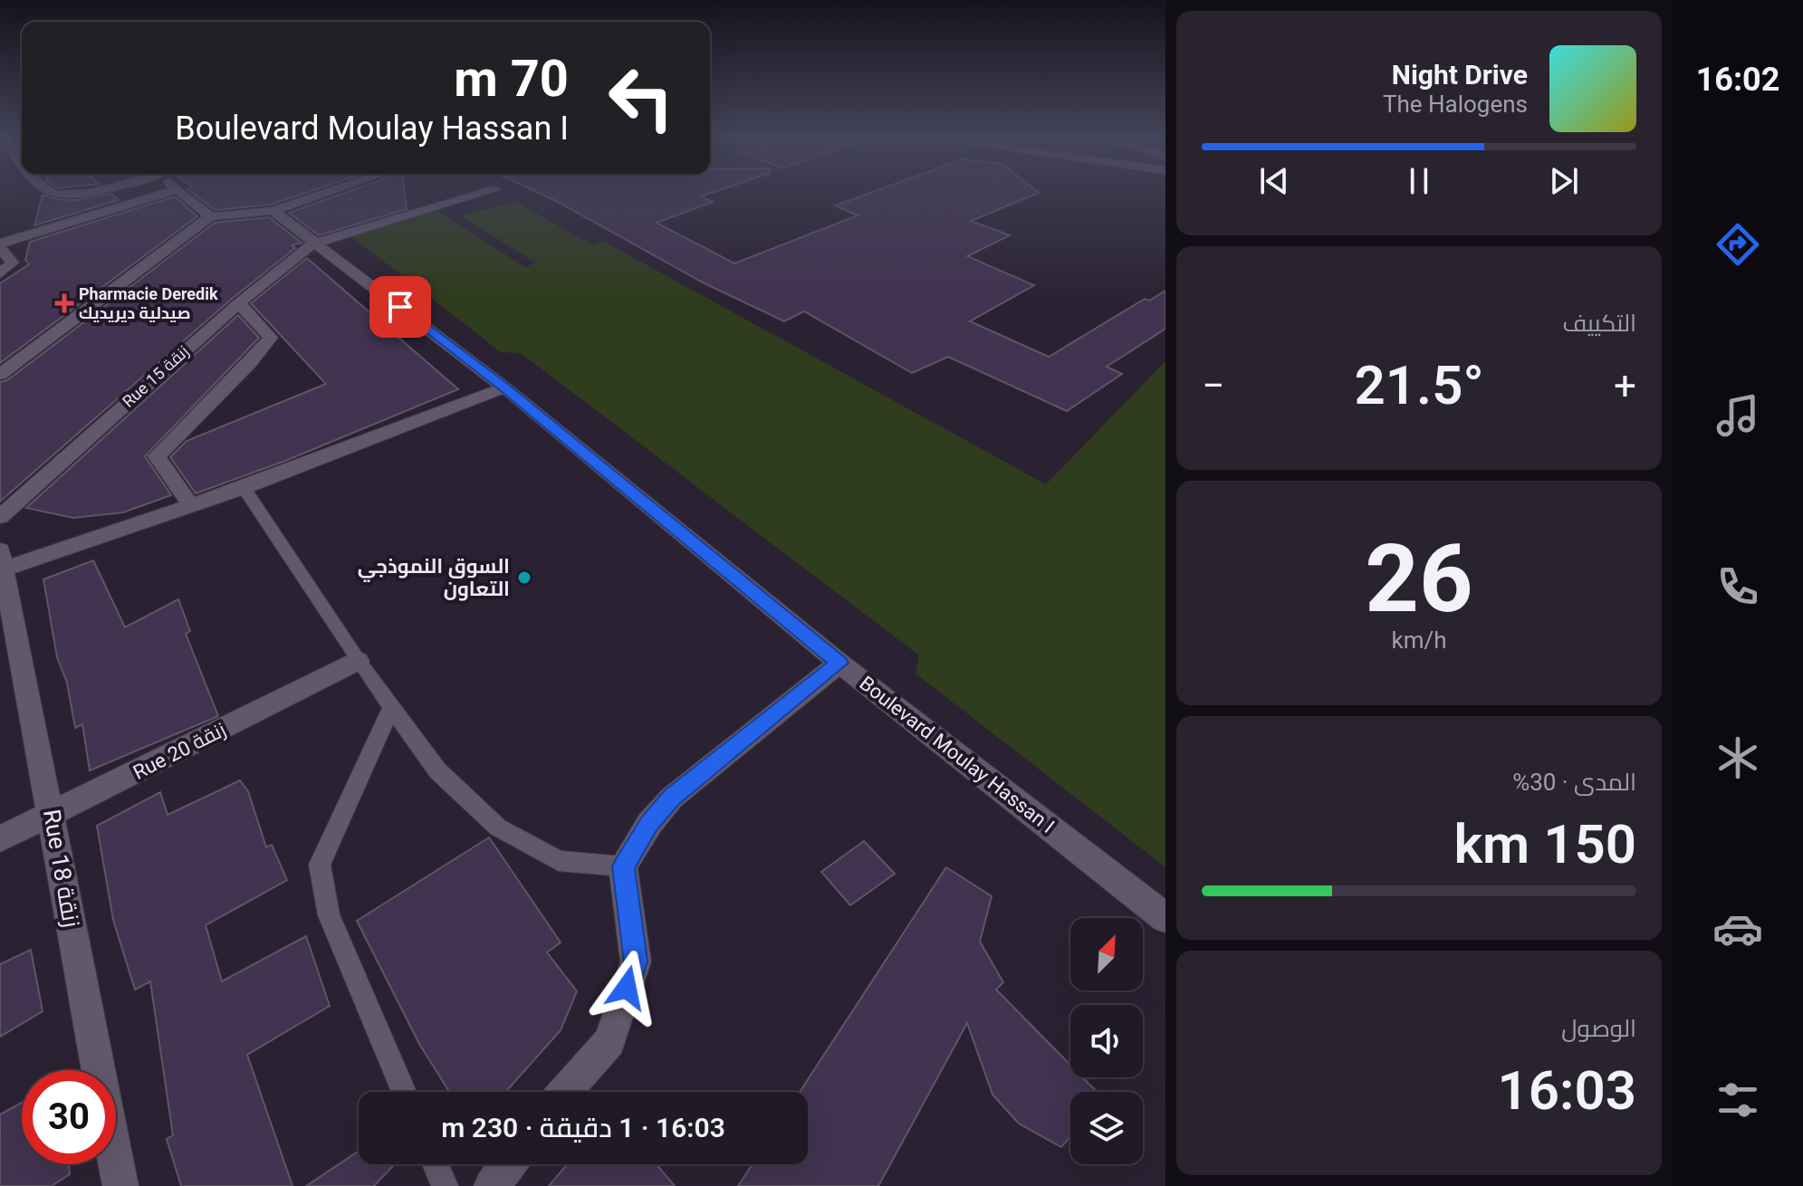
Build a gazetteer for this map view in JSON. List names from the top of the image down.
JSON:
{
  "streets": {
    "street": [
      "Rue 15 زنقة",
      "Rue 20 زنقة",
      "Boulevard Moulay Hassan I",
      "Rue 18 زنقة"
    ]
  },
  "crossings": [
    ["Rue 15 زنقة", "Boulevard Moulay Hassan I"],
    ["Rue 20 زنقة", "Rue 18 زنقة"]
  ],
  "places": {
    "health": ["Pharmacie Deredik صيدلية ديريديك"],
    "other": ["السوق النموذجي التعاون"]
  },
  "north": "top right",
  "page": {
    "tabs": "16:02",
    "turn": ["70 m", "Boulevard Moulay Hassan I"],
    "song": ["Night Drive", "The Halogens"],
    "tile": [
      "التكييف",
      ["26", "km/h"],
      ["المدى · 30%", "150 km"],
      ["الوصول", "16:03"]
    ],
    "heat": ["−", "21.5°", "+"],
    "limit": "30",
    "trip": "16:03 · 1 دقيقة · 230 m"
  }
}
